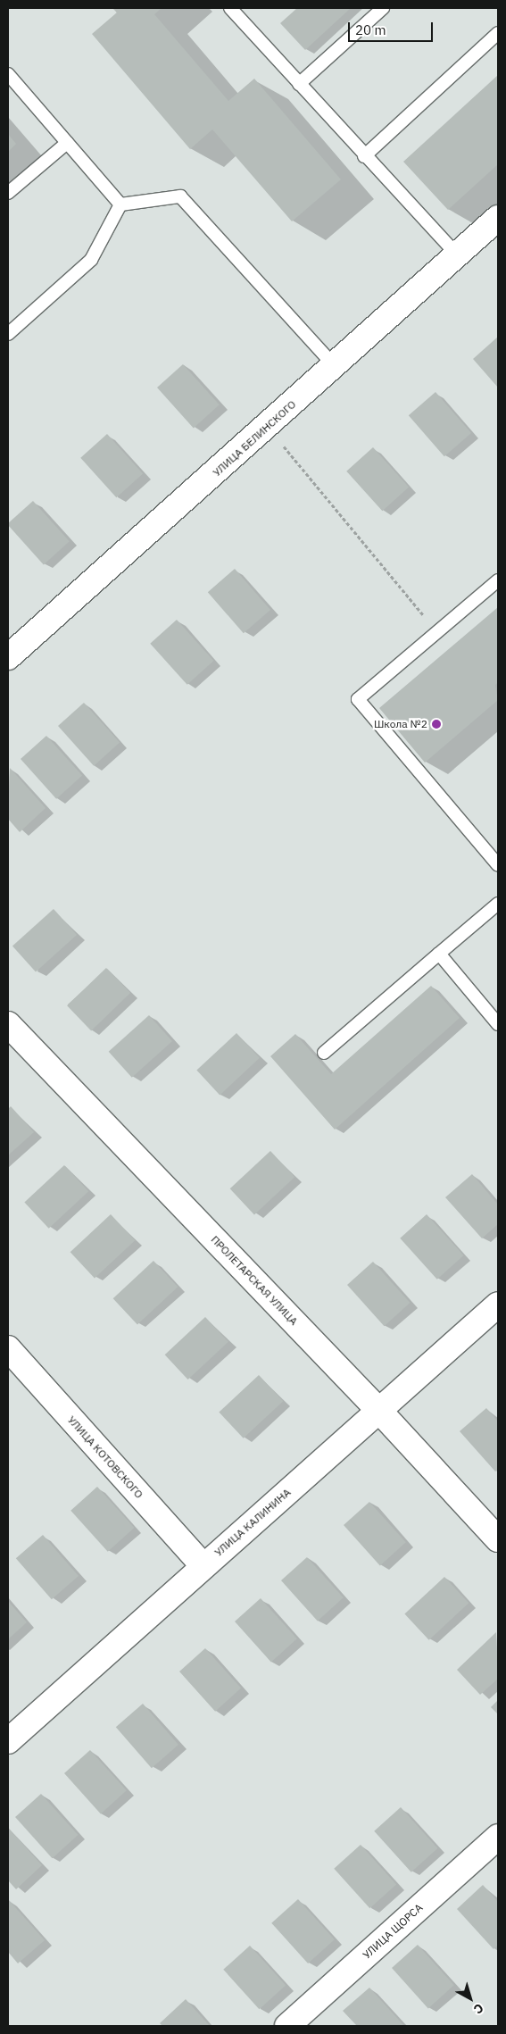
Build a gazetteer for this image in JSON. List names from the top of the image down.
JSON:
{
  "streets": {
    "street": [
      "УЛИЦА БЕЛИНСКОГО",
      "ПРОЛЕТАРСКАЯ УЛИЦА",
      "УЛИЦА КОТОВСКОГО",
      "УЛИЦА КАЛИНИНА",
      "УЛИЦА ЩОРСА"
    ]
  },
  "crossings": [
    ["ПРОЛЕТАРСКАЯ УЛИЦА", "УЛИЦА КАЛИНИНА"],
    ["УЛИЦА КОТОВСКОГО", "УЛИЦА КАЛИНИНА"]
  ],
  "places": ["Школа №2"],
  "scale_bar": "20 m",
  "north": "bottom right"
}
